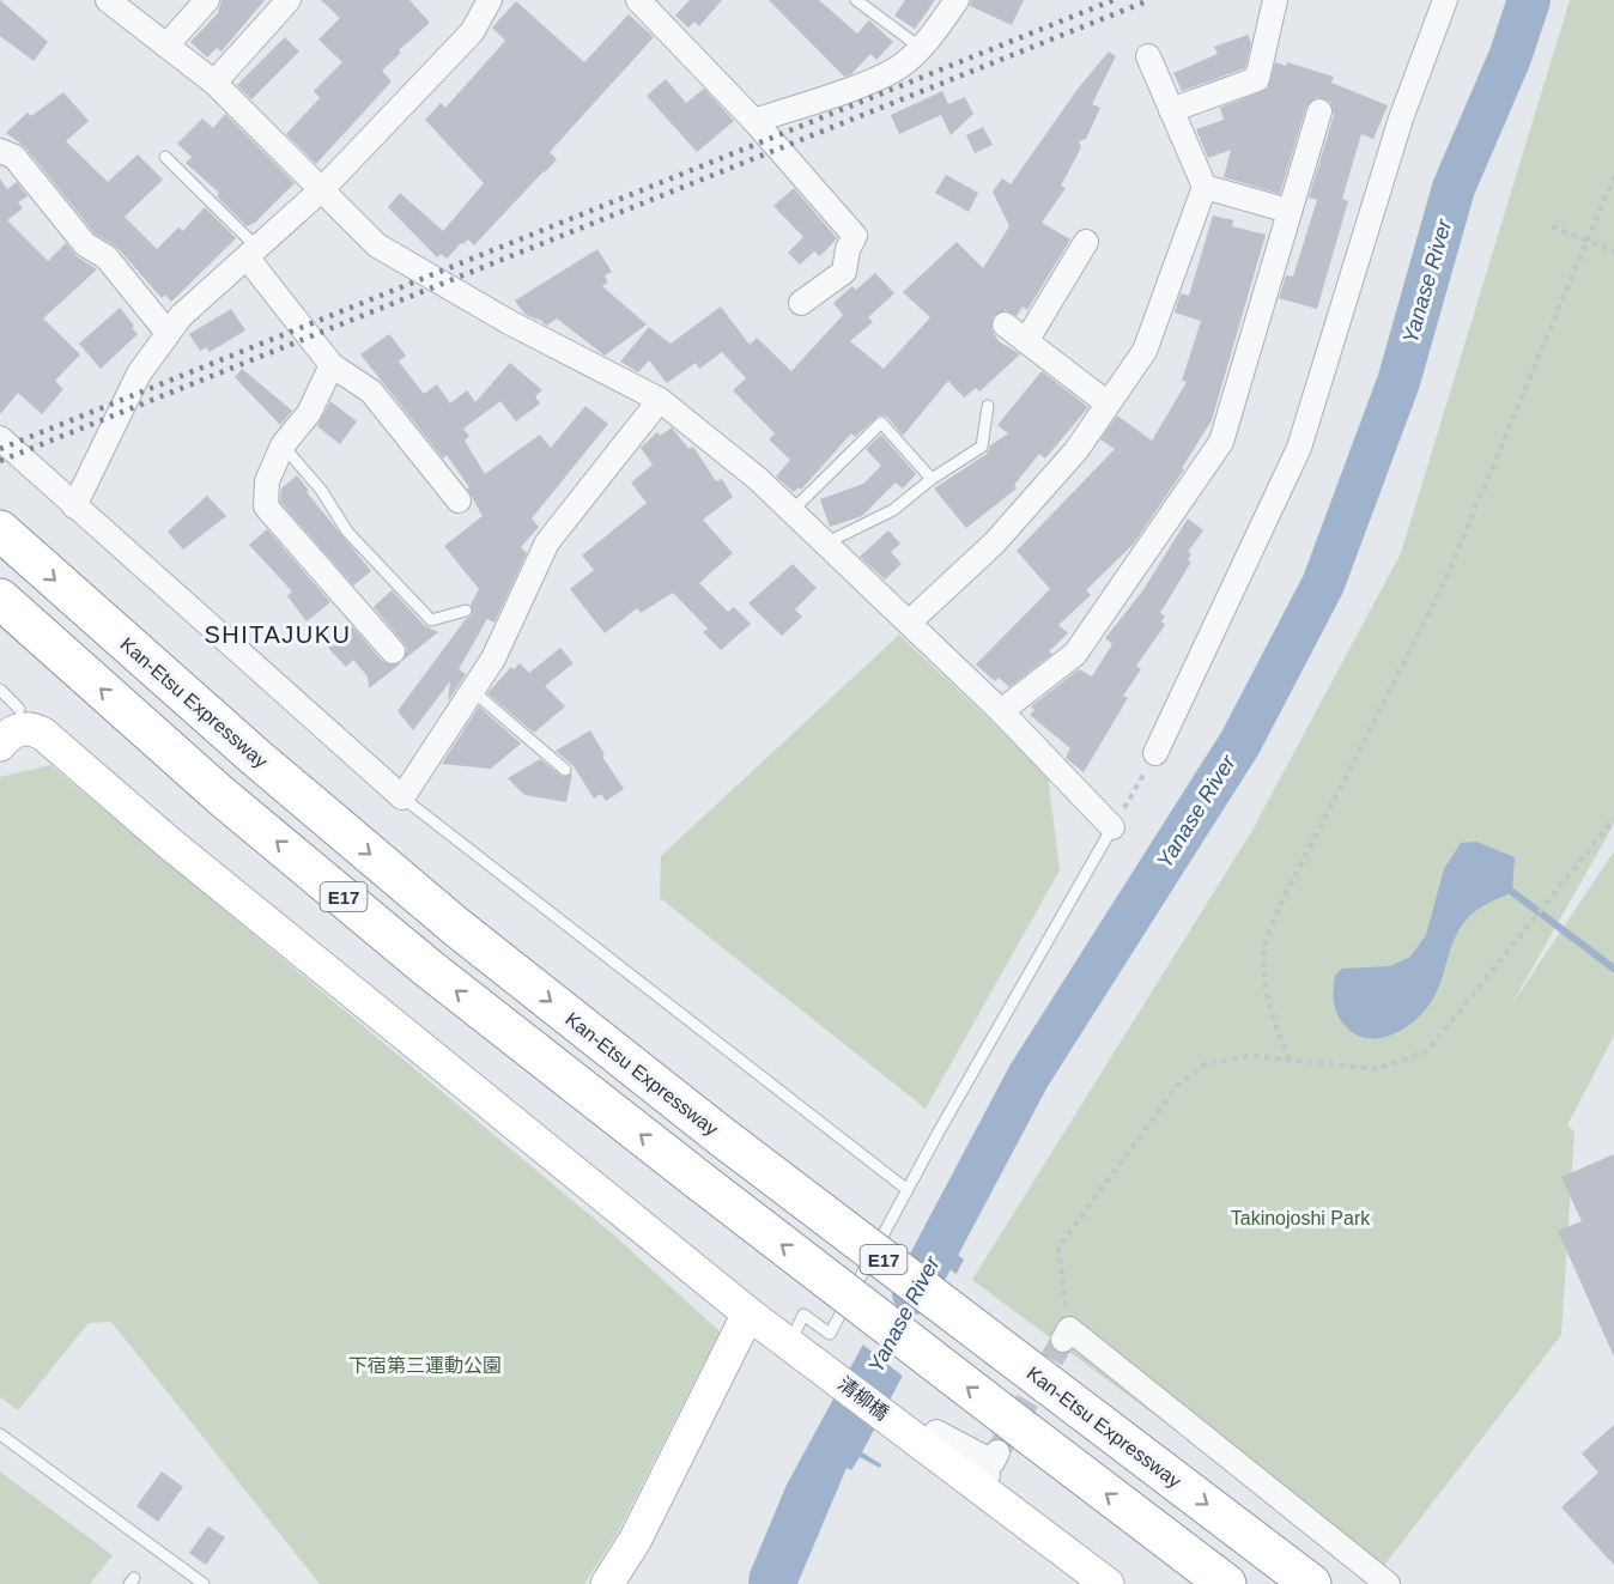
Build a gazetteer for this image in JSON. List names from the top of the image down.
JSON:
{
  "streets": {
    "highway": ["Kan-Etsu Expressway", "E17"],
    "street": ["清柳橋"]
  },
  "districts": ["SHITAJUKU"],
  "water": ["Yanase River"],
  "parks": ["Takinojoshi Park", "下宿第三運動公園"]
}
